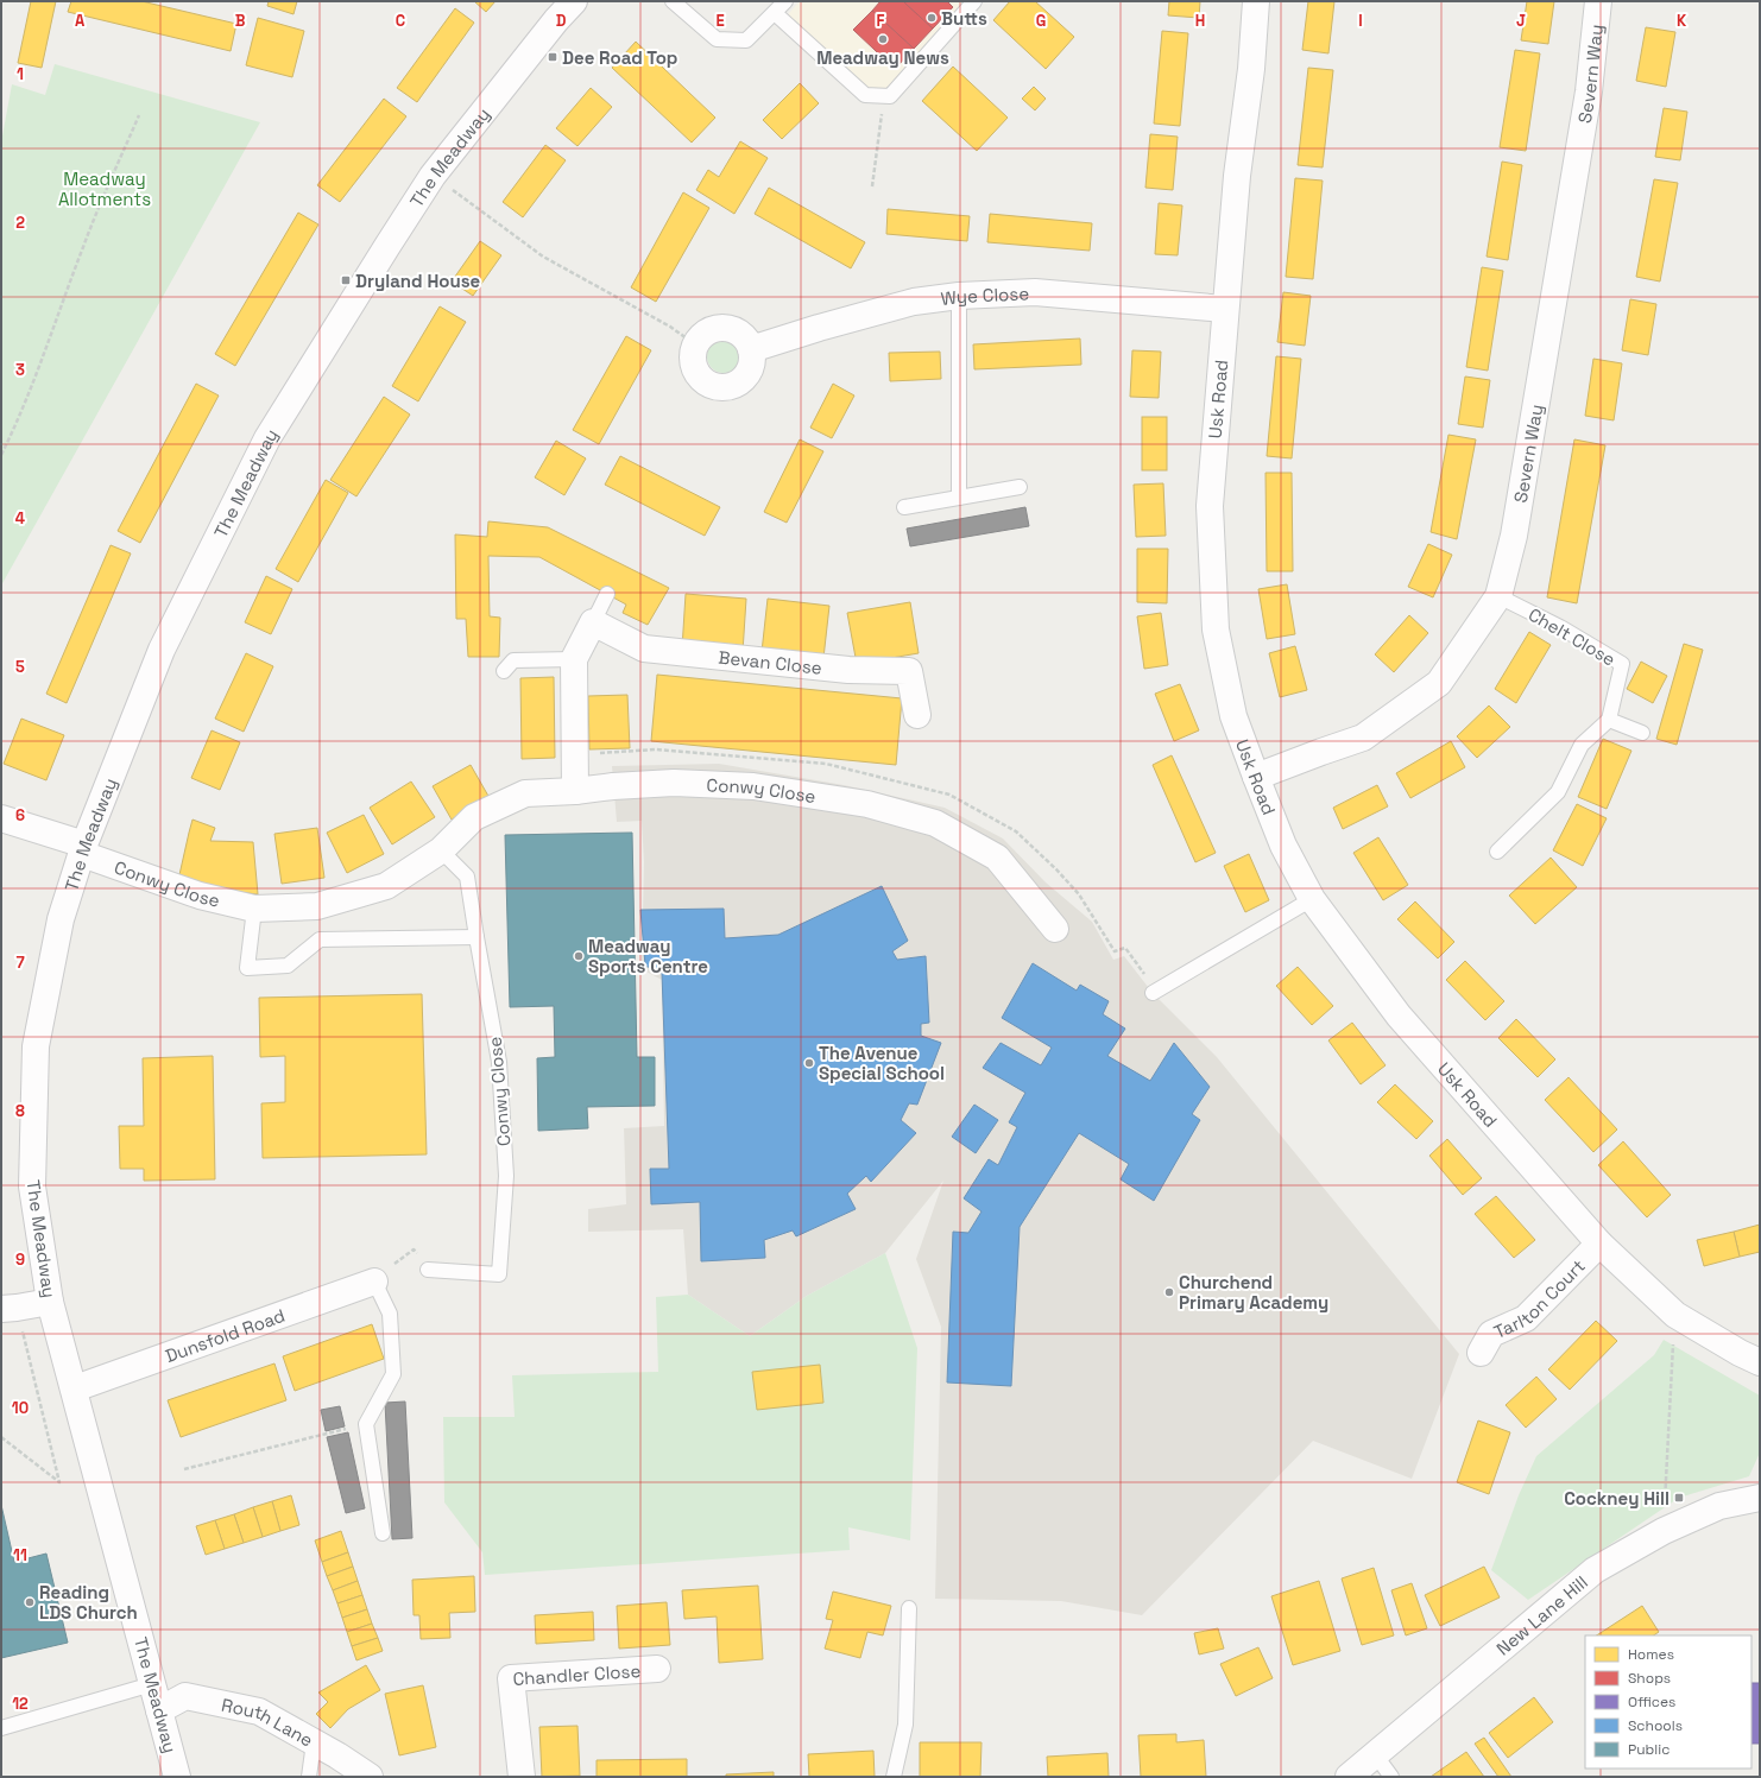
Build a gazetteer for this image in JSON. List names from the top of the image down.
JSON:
{
  "streets": {
    "street": [
      "Severn Way",
      "The Meadway",
      "Wye Close",
      "Usk Road",
      "Bevan Close",
      "Conwy Close",
      "Tarlton Court",
      "Dunsfold Road",
      "New Lane Hill",
      "Chandler Close",
      "Routh Lane"
    ],
    "lane": ["Chelt Close"]
  },
  "crossings": [
    ["Severn Way", "Usk Road"],
    ["Severn Way", "Chelt Close"],
    ["The Meadway", "Conwy Close"],
    ["The Meadway", "Dunsfold Road"],
    ["The Meadway", "Routh Lane"],
    ["Wye Close", "Usk Road"],
    ["Usk Road", "Tarlton Court"]
  ],
  "parks": ["Meadway Allotments"],
  "places": {
    "other": [
      "Butts",
      "Meadway News",
      "Meadway Sports Centre",
      "The Avenue Special School",
      "Churchend Primary Academy",
      "Reading LDS Church"
    ],
    "transit": ["Dee Road Top", "Dryland House", "Cockney Hill"]
  },
  "legend": [
    "Homes",
    "Shops",
    "Offices",
    "Schools",
    "Public"
  ],
  "grid": {
    "columns": [
      "A",
      "B",
      "C",
      "D",
      "E",
      "F",
      "G",
      "H",
      "I",
      "J",
      "K"
    ],
    "rows": [
      "1",
      "2",
      "3",
      "4",
      "5",
      "6",
      "7",
      "8",
      "9",
      "10",
      "11",
      "12"
    ]
  }
}
